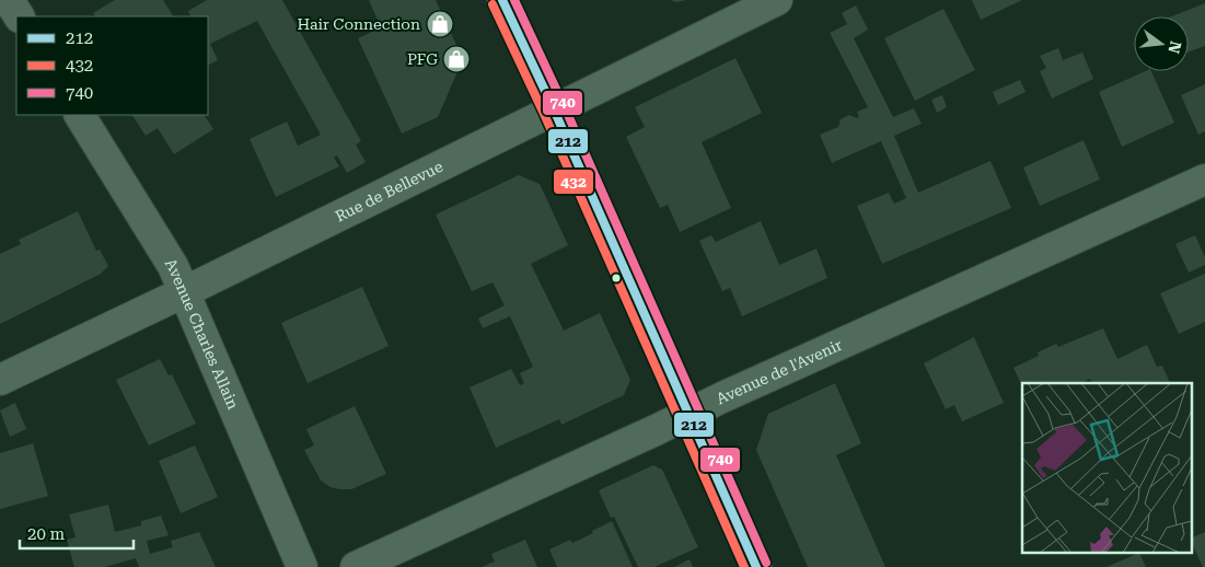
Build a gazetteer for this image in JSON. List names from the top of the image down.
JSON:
{
  "streets": {
    "street": ["Rue de Bellevue", "Avenue Charles Allain", "Avenue de l'Avenir"]
  },
  "crossings": [
    ["Rue de Bellevue", "Avenue Charles Allain"]
  ],
  "places": {
    "shop": ["Hair Connection", "PFG"]
  },
  "lines": ["transit line 212", "transit line 740", "transit line 432"],
  "legend": ["212", "432", "740"],
  "scale_bar": "20 m",
  "north": "right"
}
